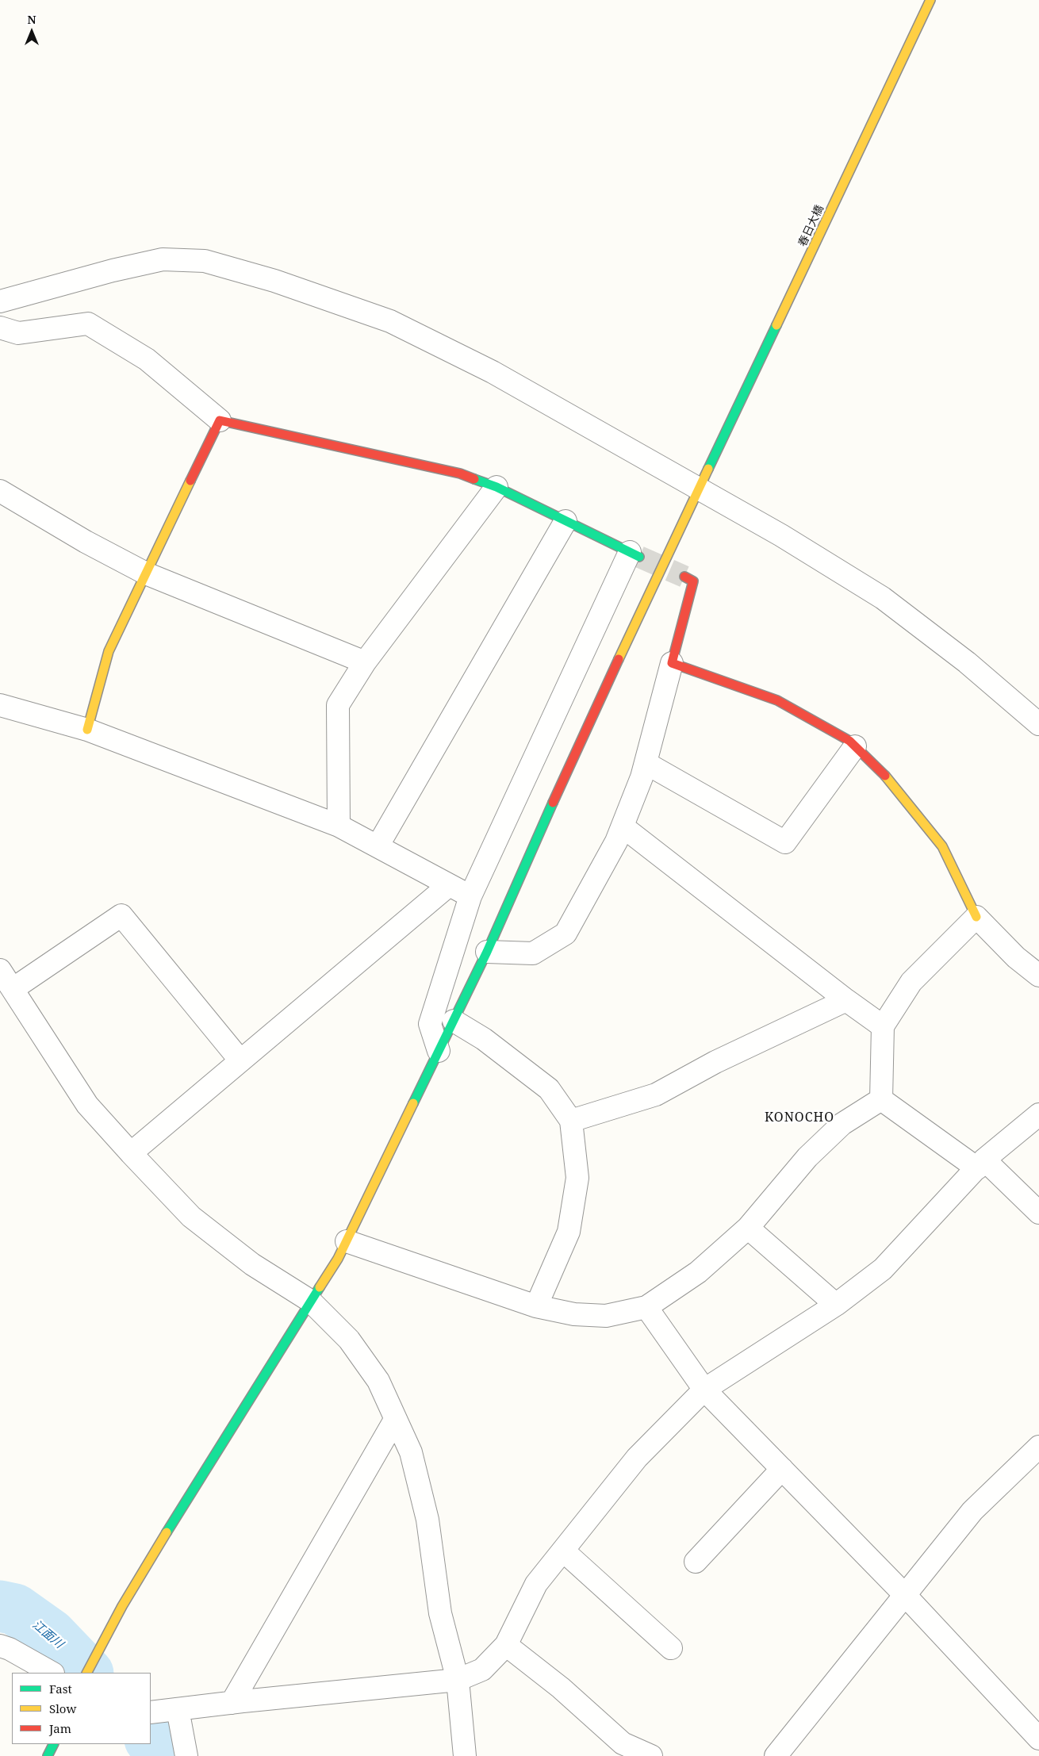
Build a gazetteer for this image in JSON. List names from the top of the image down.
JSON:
{
  "streets": {
    "street": ["春日大橋"]
  },
  "districts": ["KONOCHO"],
  "water": ["江面川"],
  "legend": ["Fast", "Slow", "Jam"],
  "north": "top"
}
